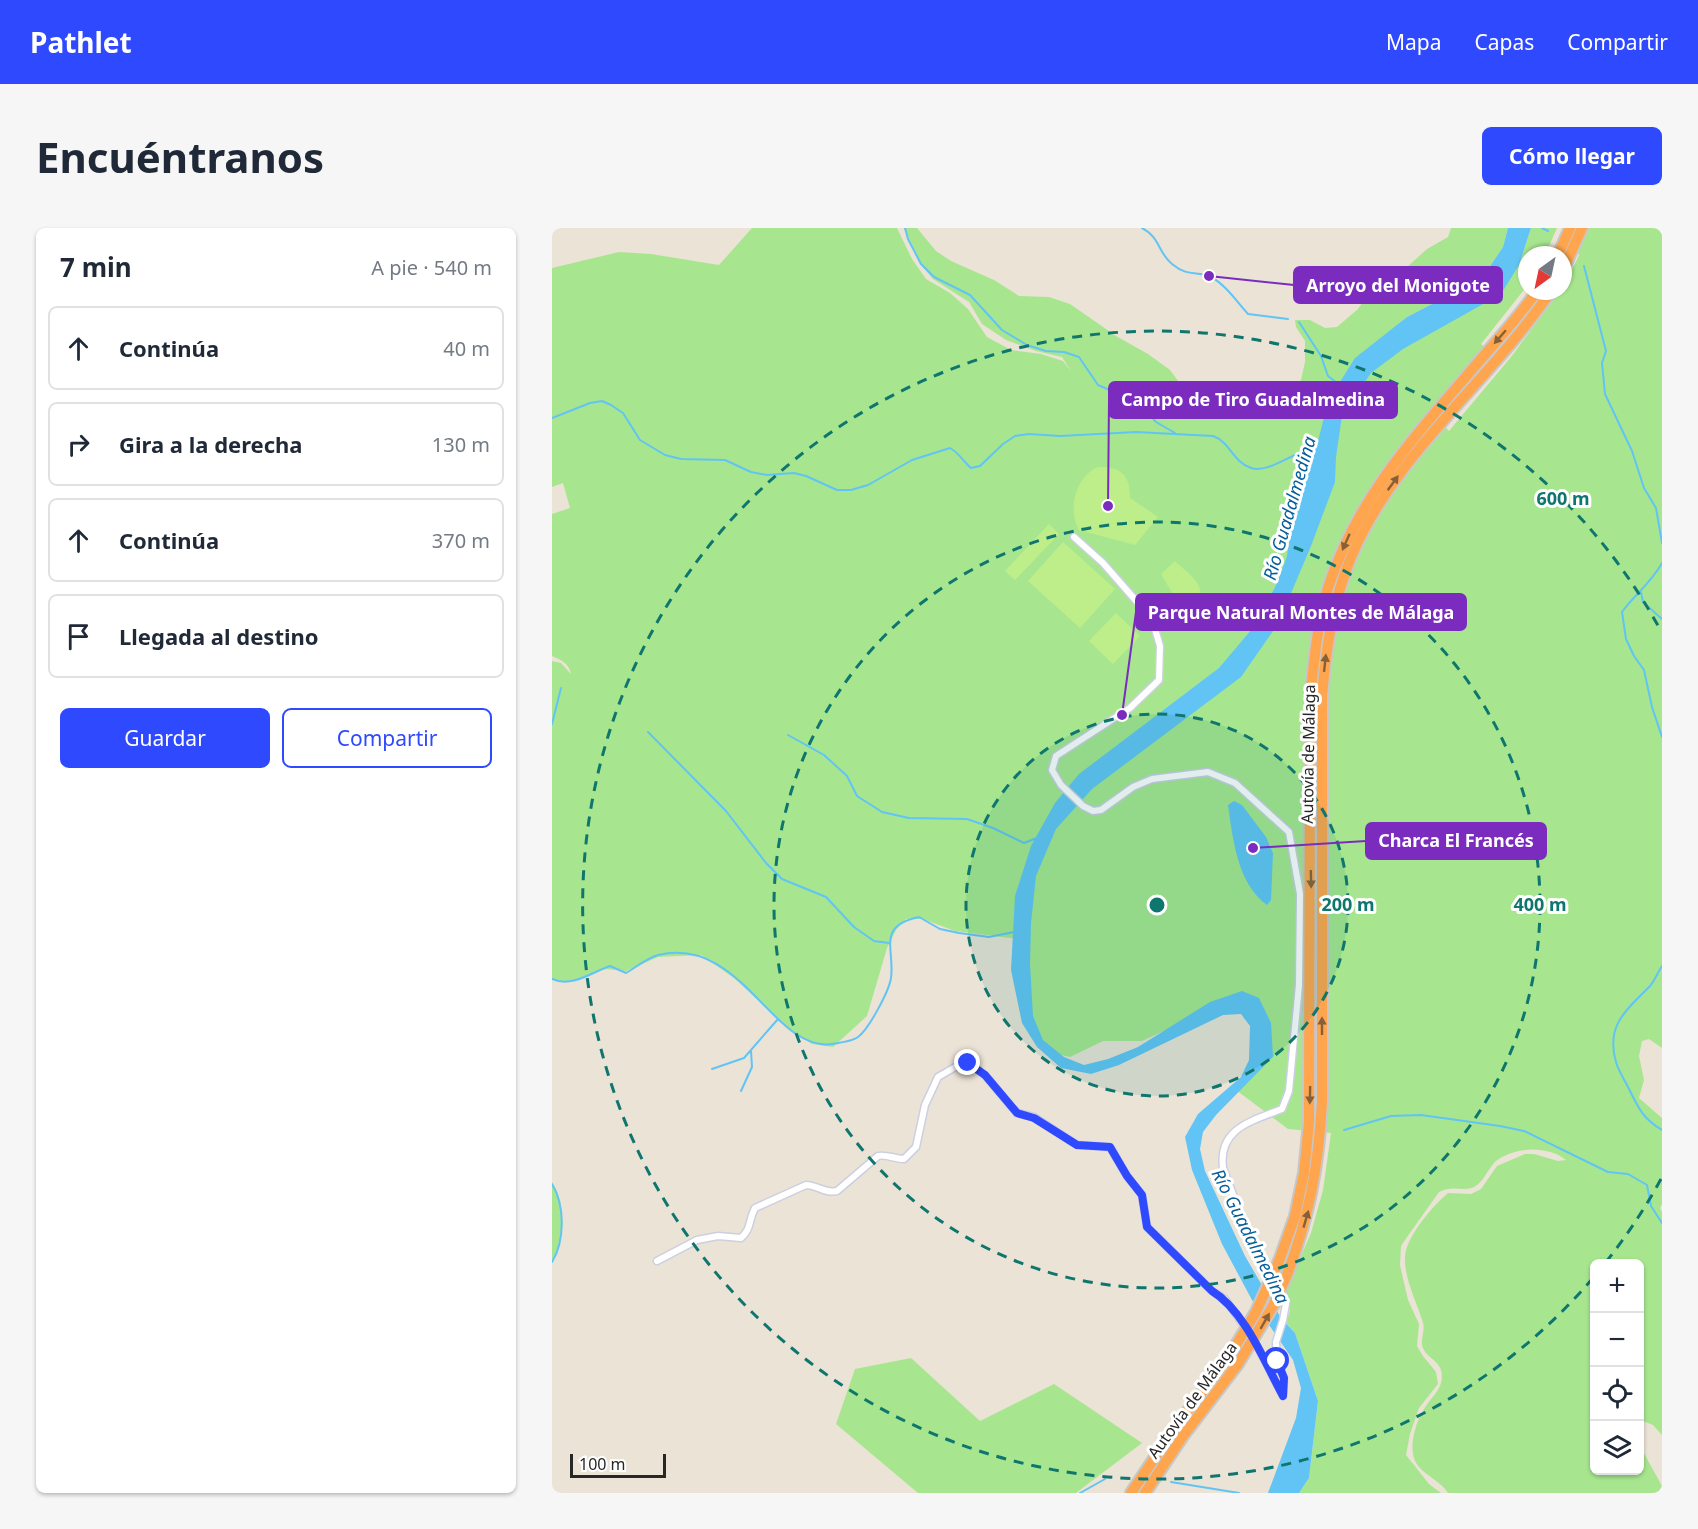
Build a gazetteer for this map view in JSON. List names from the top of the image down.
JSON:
{
  "streets": {
    "highway": ["Autovía de Málaga"]
  },
  "water": ["Río Guadalmedina"],
  "places": [
    "Arroyo del Monigote",
    "Campo de Tiro Guadalmedina",
    "Parque Natural Montes de Málaga",
    "Charca El Francés"
  ],
  "scale_bar": "100 m",
  "north": "bottom left",
  "page": {
    "header": "Pathlet",
    "nav": ["Mapa", "Capas", "Compartir"],
    "buttons": [
      "Cómo llegar",
      ["Guardar", "Compartir"]
    ],
    "title": "Encuéntranos",
    "heading": ["7 min", "A pie · 540 m"],
    "list": [
      ["Continúa", "40 m"],
      ["Gira a la derecha", "130 m"],
      ["Continúa", "370 m"],
      "Llegada al destino"
    ],
    "map_buttons": ["+", "−"],
    "scale": "100 m"
  },
  "rings": ["600 m", "200 m", "400 m"]
}
